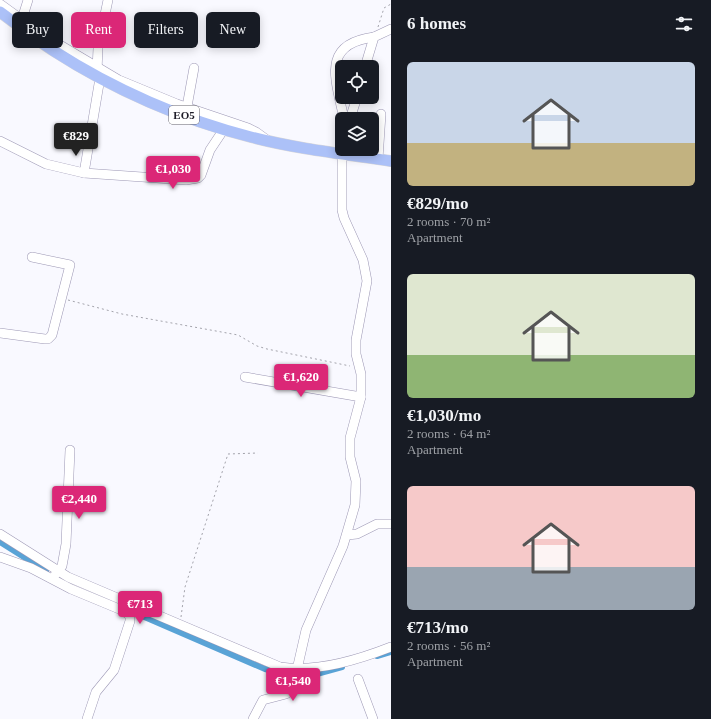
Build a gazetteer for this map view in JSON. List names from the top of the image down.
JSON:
{
  "streets": {
    "main road": ["ΕΟ5"]
  },
  "page": {
    "heading": "6 homes",
    "chip": [
      "Buy",
      "Rent",
      "Filters",
      "New"
    ],
    "list": [
      {
        "name": "€829/mo",
        "note": "2 rooms · 70 m² · Apartment"
      },
      {
        "name": "€1,030/mo",
        "note": "2 rooms · 64 m² · Apartment"
      },
      {
        "name": "€713/mo",
        "note": "2 rooms · 56 m² · Apartment"
      }
    ],
    "price": [
      "€829",
      "€1,030",
      "€1,620",
      "€2,440",
      "€713",
      "€1,540"
    ]
  }
}
